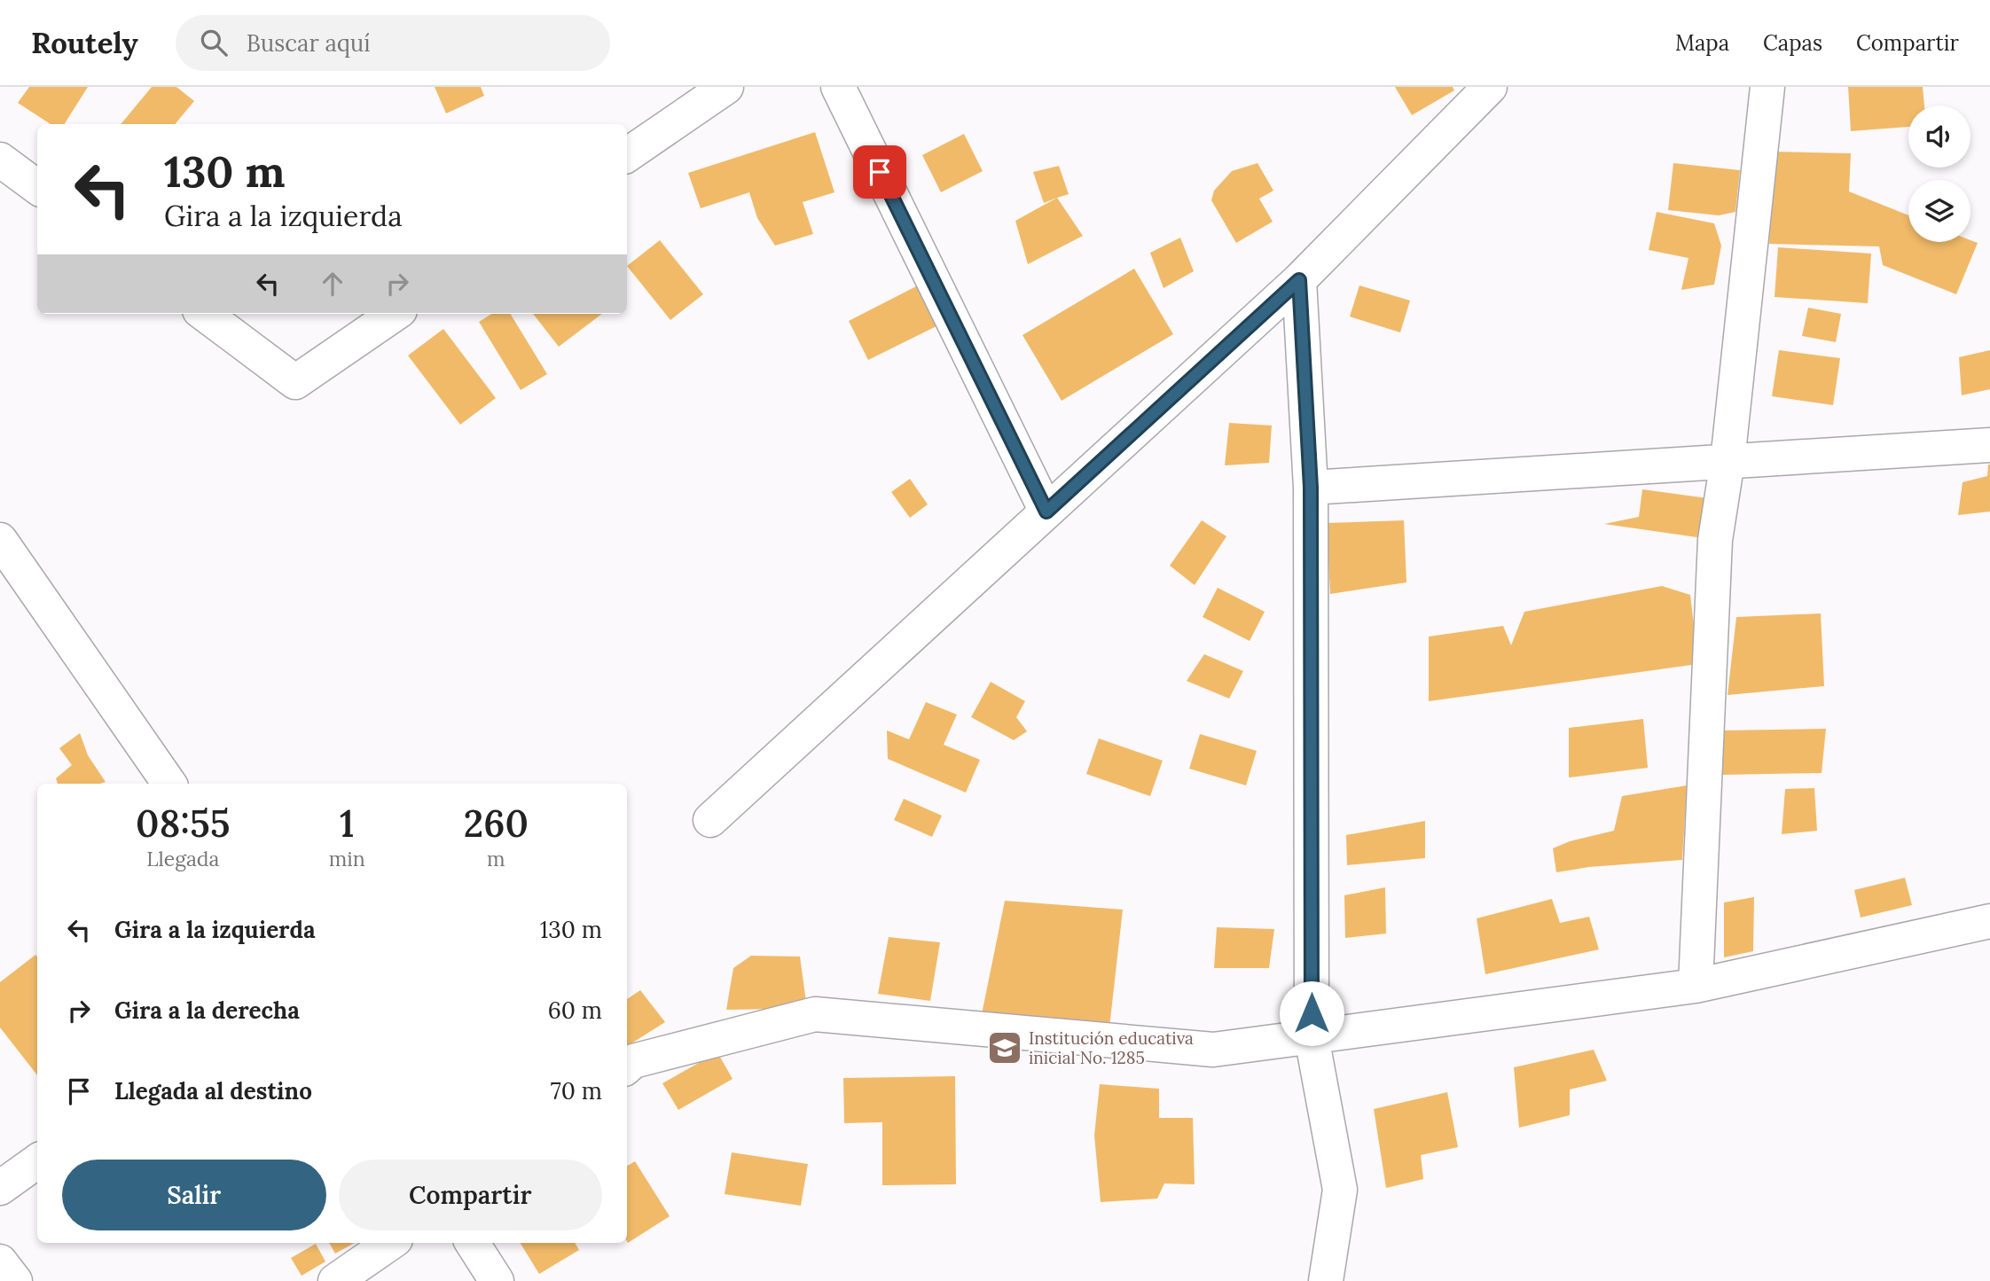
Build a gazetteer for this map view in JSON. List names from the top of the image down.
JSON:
{
  "places": {
    "school or university": ["Institución educativa inicial No. 1285"]
  },
  "page": {
    "header": "Routely",
    "search": "Buscar aquí",
    "nav": ["Mapa", "Capas", "Compartir"],
    "turn": ["130 m", "Gira a la izquierda"],
    "eta": [
      "08:55",
      "Llegada",
      "1",
      "min",
      "260",
      "m"
    ],
    "list": [
      {
        "name": "Gira a la izquierda",
        "value": "130 m"
      },
      {
        "name": "Gira a la derecha",
        "value": "60 m"
      },
      {
        "name": "Llegada al destino",
        "value": "70 m"
      }
    ],
    "buttons": ["Salir", "Compartir"]
  }
}
